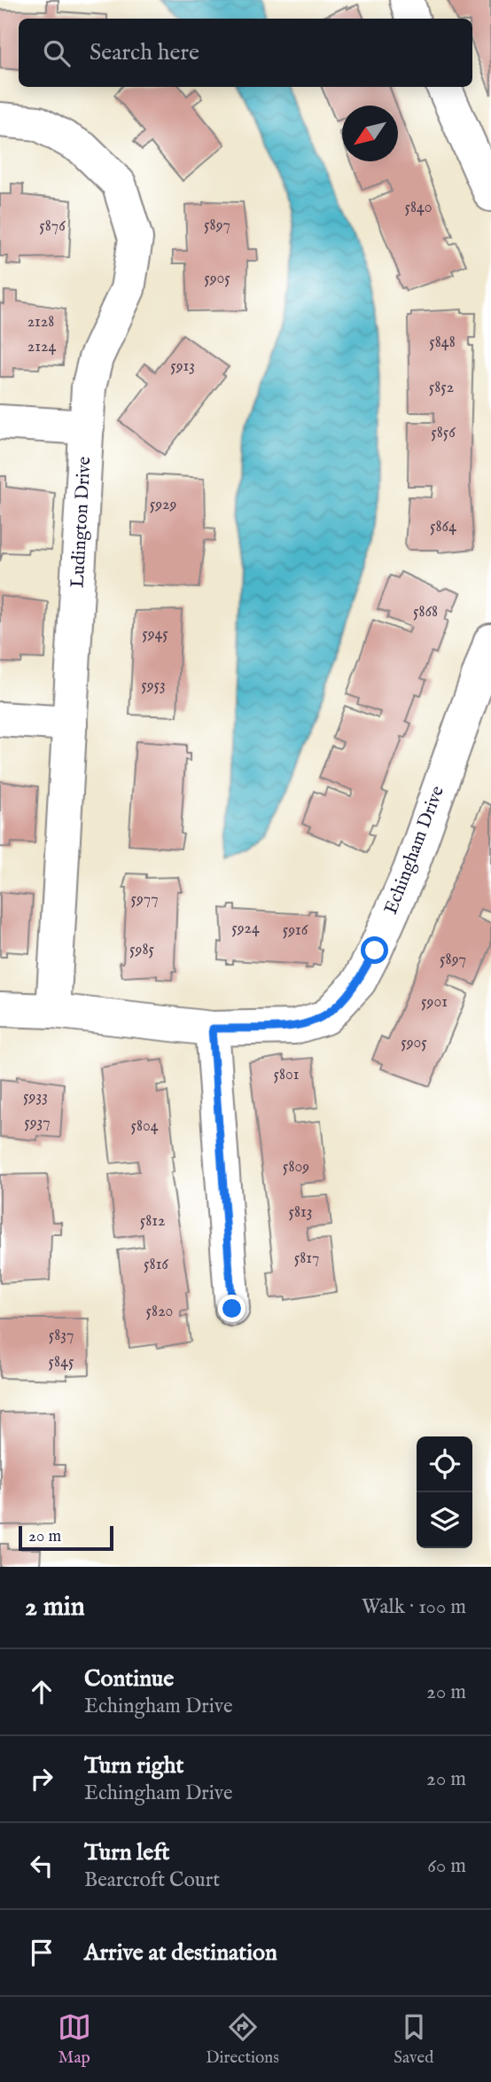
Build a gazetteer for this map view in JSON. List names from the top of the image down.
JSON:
{
  "streets": {
    "street": ["Ludington Drive", "Echingham Drive"]
  },
  "crossings": [
    ["Ludington Drive", "Echingham Drive"]
  ],
  "house_numbers": [
    "5840",
    "5897",
    "5876",
    "5905",
    "2128",
    "5848",
    "2124",
    "5913",
    "5852",
    "5856",
    "5929",
    "5864",
    "5868",
    "5945",
    "5953",
    "5977",
    "5924",
    "5916",
    "5985",
    "5897",
    "5901",
    "5905",
    "5801",
    "5933",
    "5937",
    "5804",
    "5809",
    "5813",
    "5812",
    "5817",
    "5816",
    "5820",
    "5837",
    "5845"
  ],
  "scale_bar": "20 m",
  "north": "bottom left",
  "page": {
    "search": "Search here",
    "scale": "20 m",
    "heading": ["2 min", "Walk · 100 m"],
    "list": [
      ["Continue", "Echingham Drive", "20 m"],
      ["Turn right", "Echingham Drive", "20 m"],
      ["Turn left", "Bearcroft Court", "60 m"],
      "Arrive at destination"
    ],
    "nav": ["Map", "Directions", "Saved"]
  }
}
